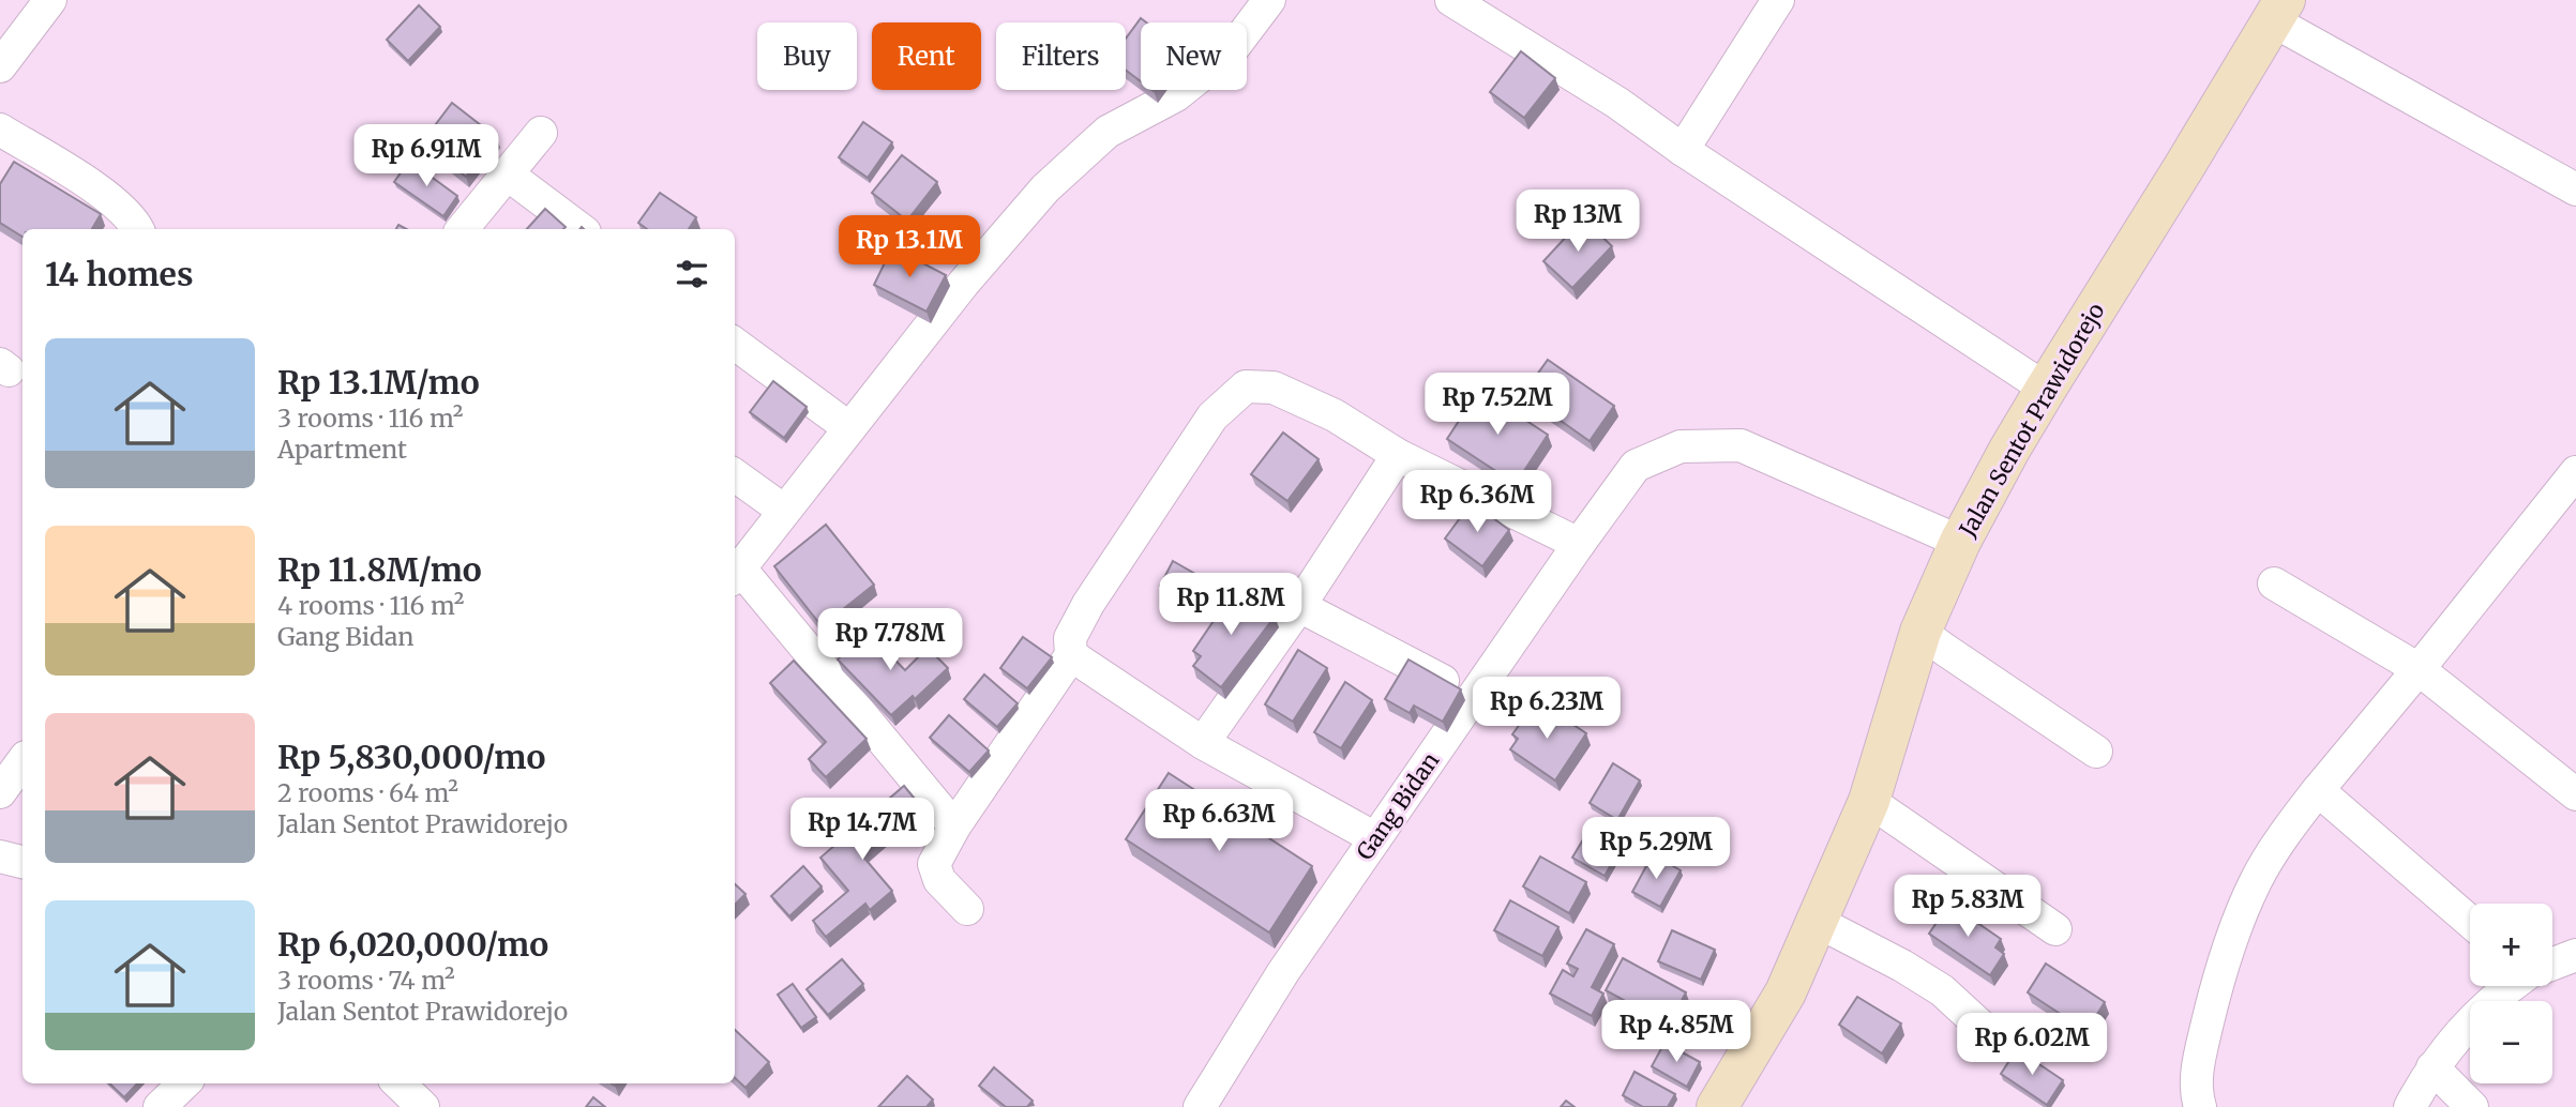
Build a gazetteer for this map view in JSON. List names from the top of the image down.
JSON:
{
  "streets": {
    "main road": ["Jalan Sentot Prawidorejo"],
    "street": ["Gang Bidan"]
  },
  "crossings": [
    ["Jalan Sentot Prawidorejo", "Gang Bidan"]
  ],
  "page": {
    "chip": [
      "Buy",
      "Rent",
      "Filters",
      "New"
    ],
    "price": [
      "Rp 6.91M",
      "Rp 13M",
      "Rp 13.1M",
      "Rp 7.52M",
      "Rp 6.36M",
      "Rp 11.8M",
      "Rp 7.78M",
      "Rp 6.23M",
      "Rp 6.63M",
      "Rp 14.7M",
      "Rp 5.29M",
      "Rp 5.83M",
      "Rp 4.85M",
      "Rp 6.02M"
    ],
    "heading": "14 homes",
    "list": [
      {
        "name": "Rp 13.1M/mo",
        "note": "3 rooms · 116 m² · Apartment"
      },
      {
        "name": "Rp 11.8M/mo",
        "note": "4 rooms · 116 m² · Gang Bidan"
      },
      {
        "name": "Rp 5,830,000/mo",
        "note": "2 rooms · 64 m² · Jalan Sentot Prawidorejo"
      },
      {
        "name": "Rp 6,020,000/mo",
        "note": "3 rooms · 74 m² · Jalan Sentot Prawidorejo"
      }
    ],
    "map_buttons": ["+", "−"]
  }
}
